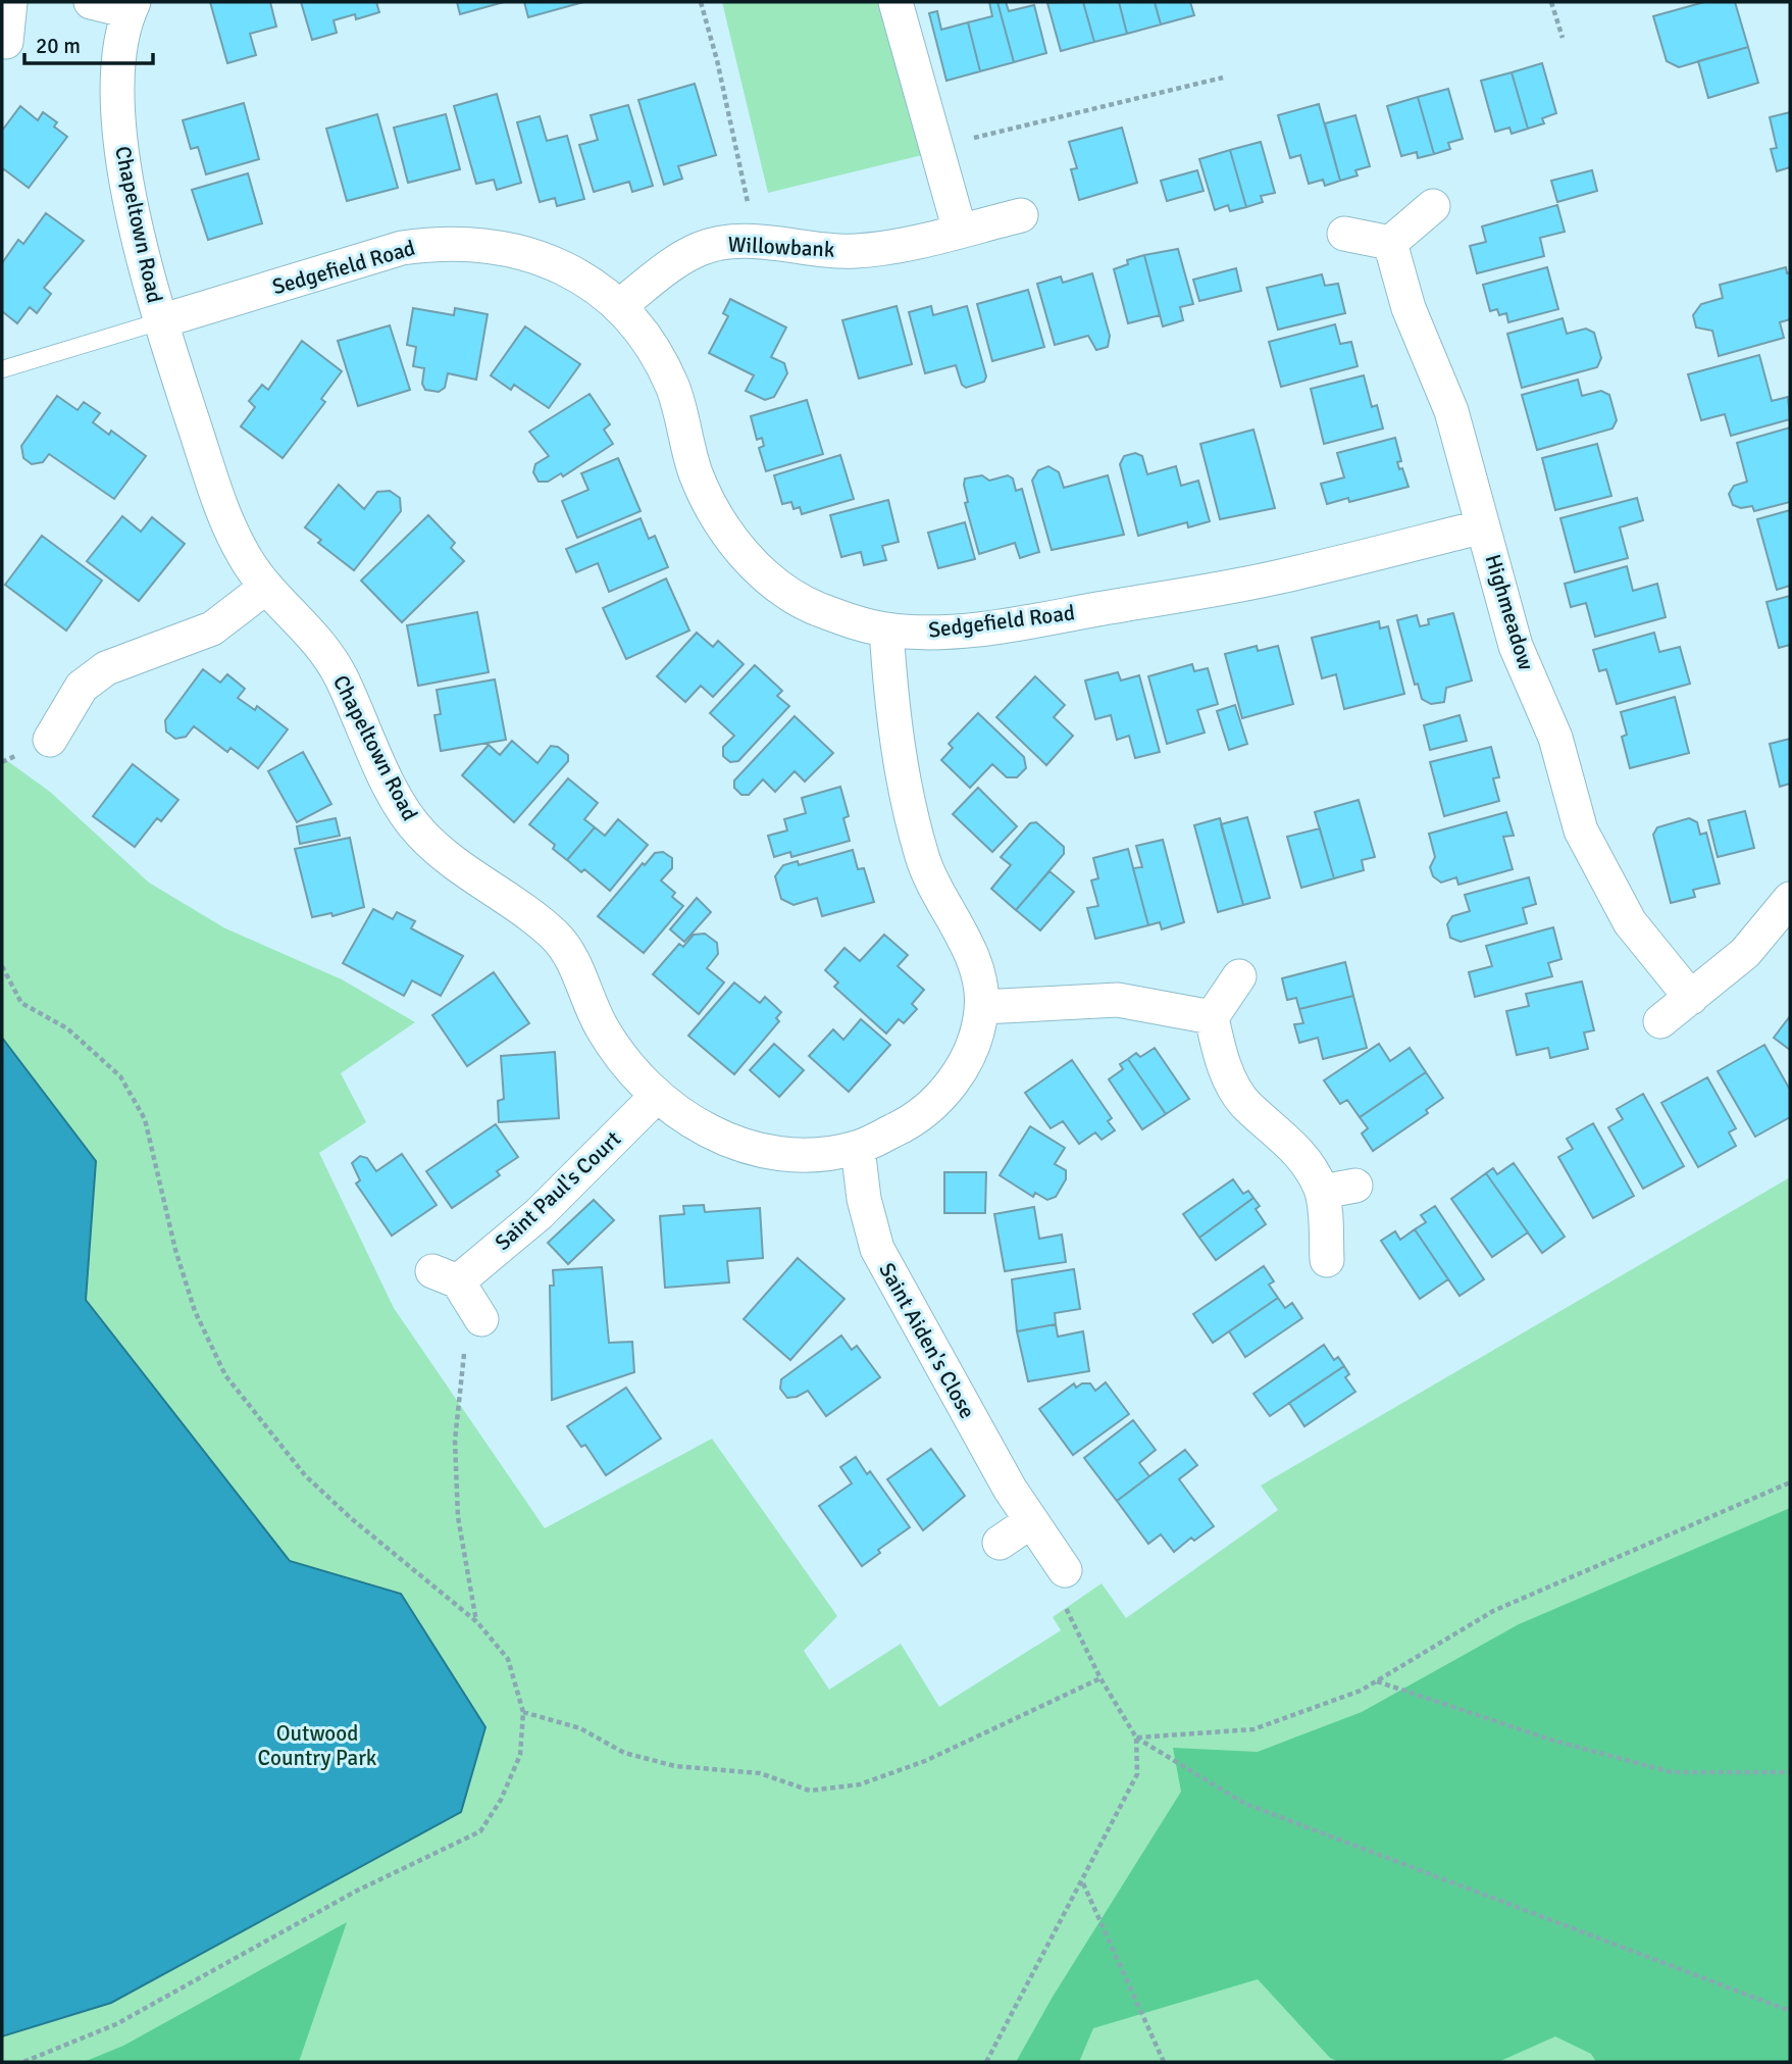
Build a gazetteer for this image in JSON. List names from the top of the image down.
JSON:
{
  "streets": {
    "street": [
      "Chapeltown Road",
      "Willowbank",
      "Sedgefield Road",
      "Highmeadow",
      "Saint Paul's Court",
      "Saint Aiden's Close"
    ]
  },
  "crossings": [
    ["Chapeltown Road", "Sedgefield Road"],
    ["Chapeltown Road", "Saint Paul's Court"],
    ["Chapeltown Road", "Saint Aiden's Close"],
    ["Willowbank", "Sedgefield Road"],
    ["Sedgefield Road", "Highmeadow"]
  ],
  "parks": ["Outwood Country Park"],
  "scale_bar": "20 m"
}
